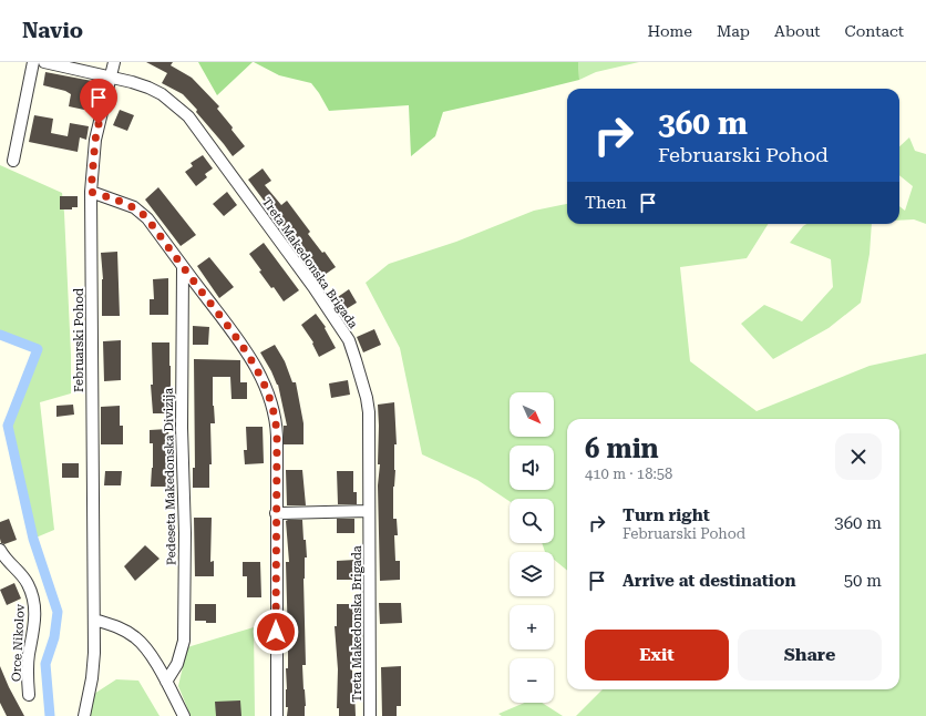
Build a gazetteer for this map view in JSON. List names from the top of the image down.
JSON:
{
  "streets": {
    "street": [
      "Treta Makedonska Brigada",
      "Februarski Pohod",
      "Pedeseta Makedonska Divizija",
      "Orce Nikolov"
    ]
  },
  "crossings": [
    ["Treta Makedonska Brigada", "Februarski Pohod"]
  ],
  "north": "bottom right",
  "page": {
    "header": "Navio",
    "nav": [
      "Home",
      "Map",
      "About",
      "Contact"
    ],
    "turn": ["360 m", "Februarski Pohod"],
    "then": "Then",
    "map_buttons": ["+", "−"],
    "heading": ["6 min", "410 m · 18:58"],
    "list": [
      {
        "name": "Turn right",
        "note": "Februarski Pohod",
        "value": "360 m"
      },
      {
        "name": "Arrive at destination",
        "value": "50 m"
      }
    ],
    "buttons": ["Exit", "Share"]
  }
}
